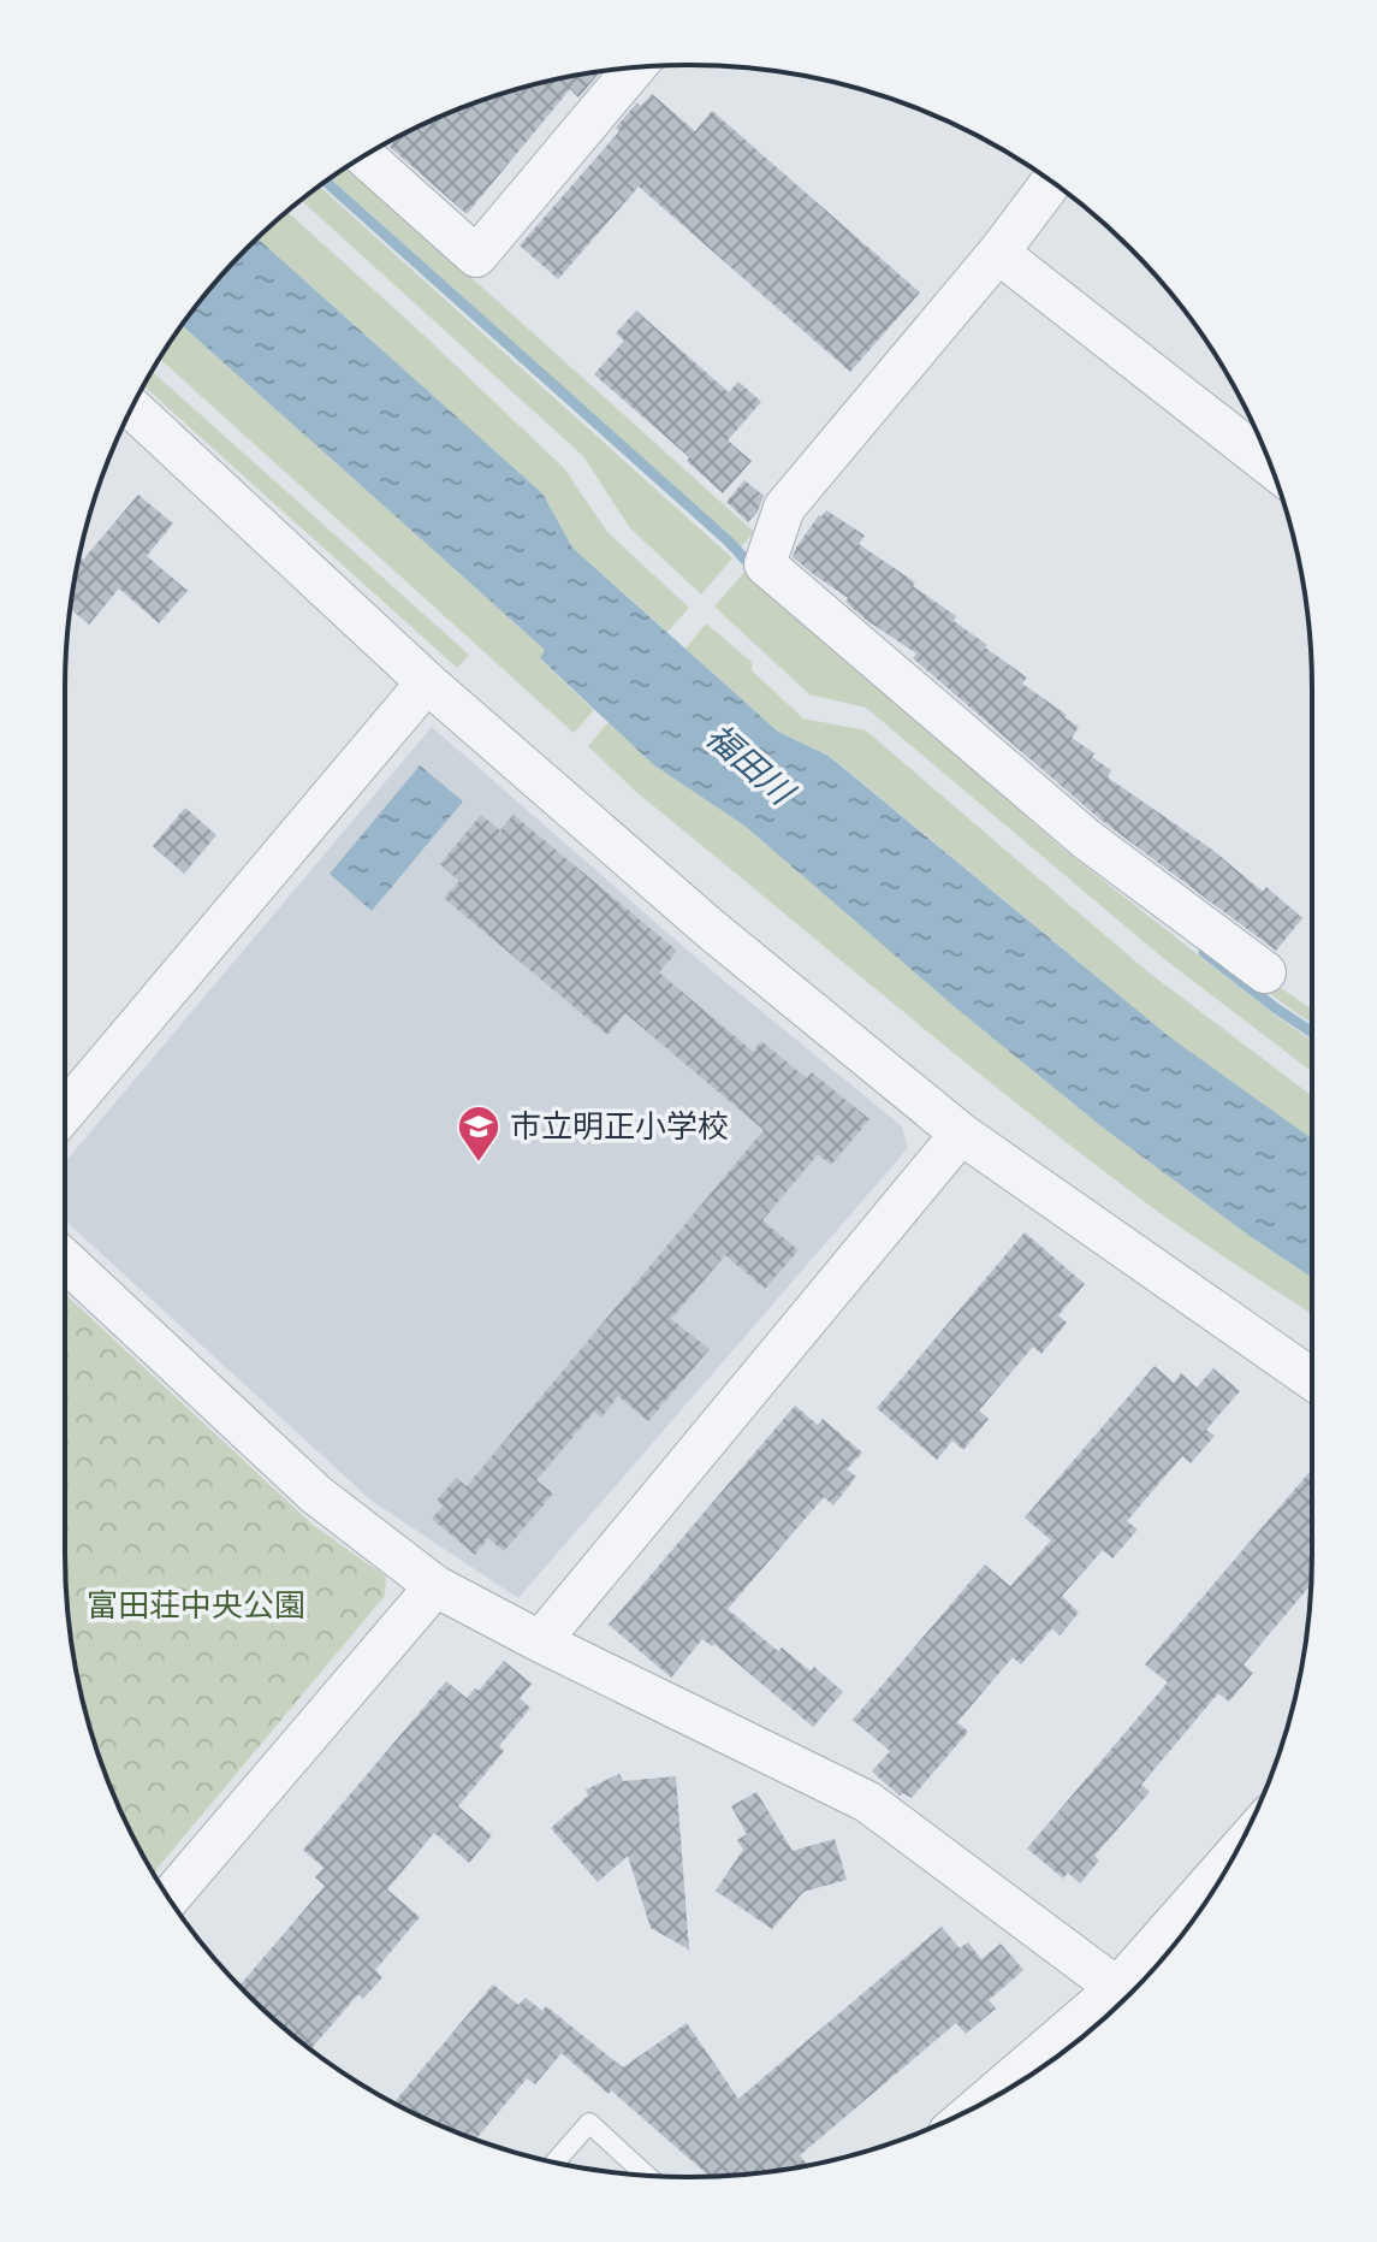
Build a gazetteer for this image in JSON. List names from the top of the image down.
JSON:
{
  "water": ["福田川"],
  "parks": ["富田荘中央公園"],
  "places": {
    "school or university": ["市立明正小学校"]
  }
}
